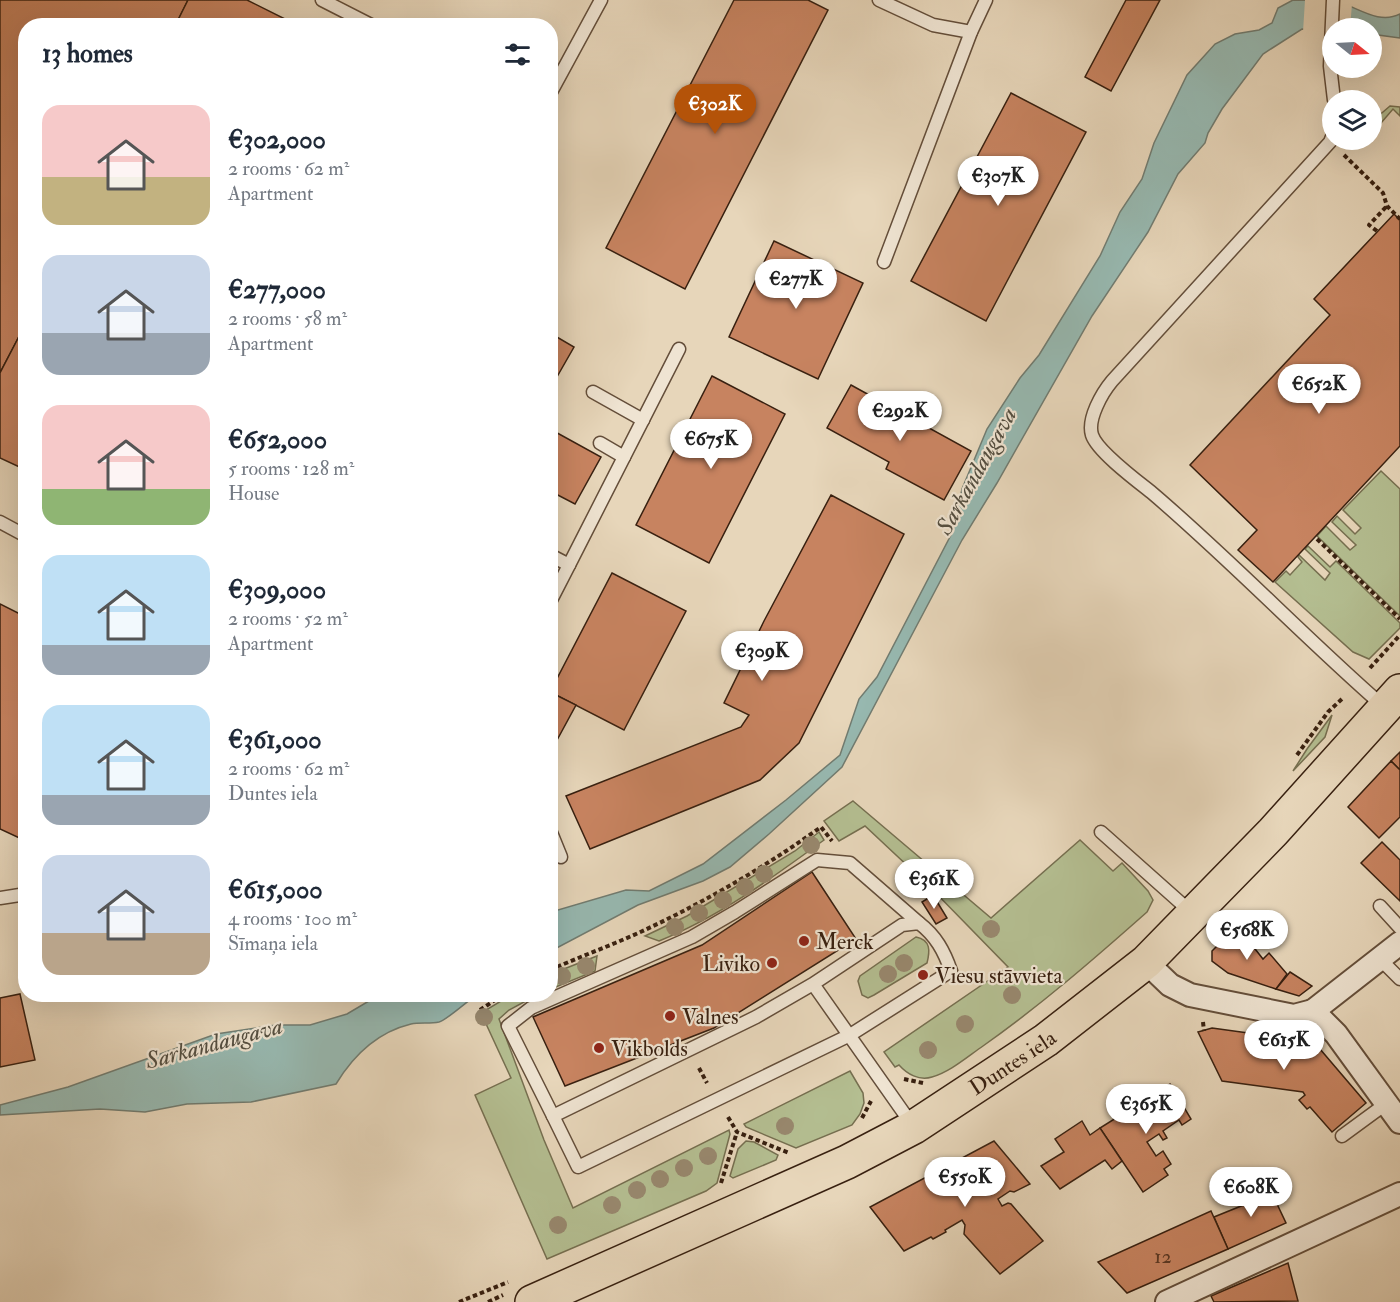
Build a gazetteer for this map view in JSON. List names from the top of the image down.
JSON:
{
  "streets": {
    "main road": ["Duntes iela"]
  },
  "water": ["Sarkandaugava"],
  "places": [
    "Merck",
    "Liviko",
    "Viesu stāvvieta",
    "Valnes",
    "Vikbolds"
  ],
  "house_numbers": ["12"],
  "north": "right",
  "page": {
    "heading": "13 homes",
    "price": [
      "€302K",
      "€307K",
      "€277K",
      "€652K",
      "€292K",
      "€675K",
      "€309K",
      "€361K",
      "€568K",
      "€615K",
      "€365K",
      "€550K",
      "€608K"
    ],
    "list": [
      {
        "name": "€302,000",
        "note": "2 rooms · 62 m² · Apartment"
      },
      {
        "name": "€277,000",
        "note": "2 rooms · 58 m² · Apartment"
      },
      {
        "name": "€652,000",
        "note": "5 rooms · 128 m² · House"
      },
      {
        "name": "€309,000",
        "note": "2 rooms · 52 m² · Apartment"
      },
      {
        "name": "€361,000",
        "note": "2 rooms · 62 m² · Duntes iela"
      },
      {
        "name": "€615,000",
        "note": "4 rooms · 100 m² · Sīmaņa iela"
      }
    ]
  }
}
